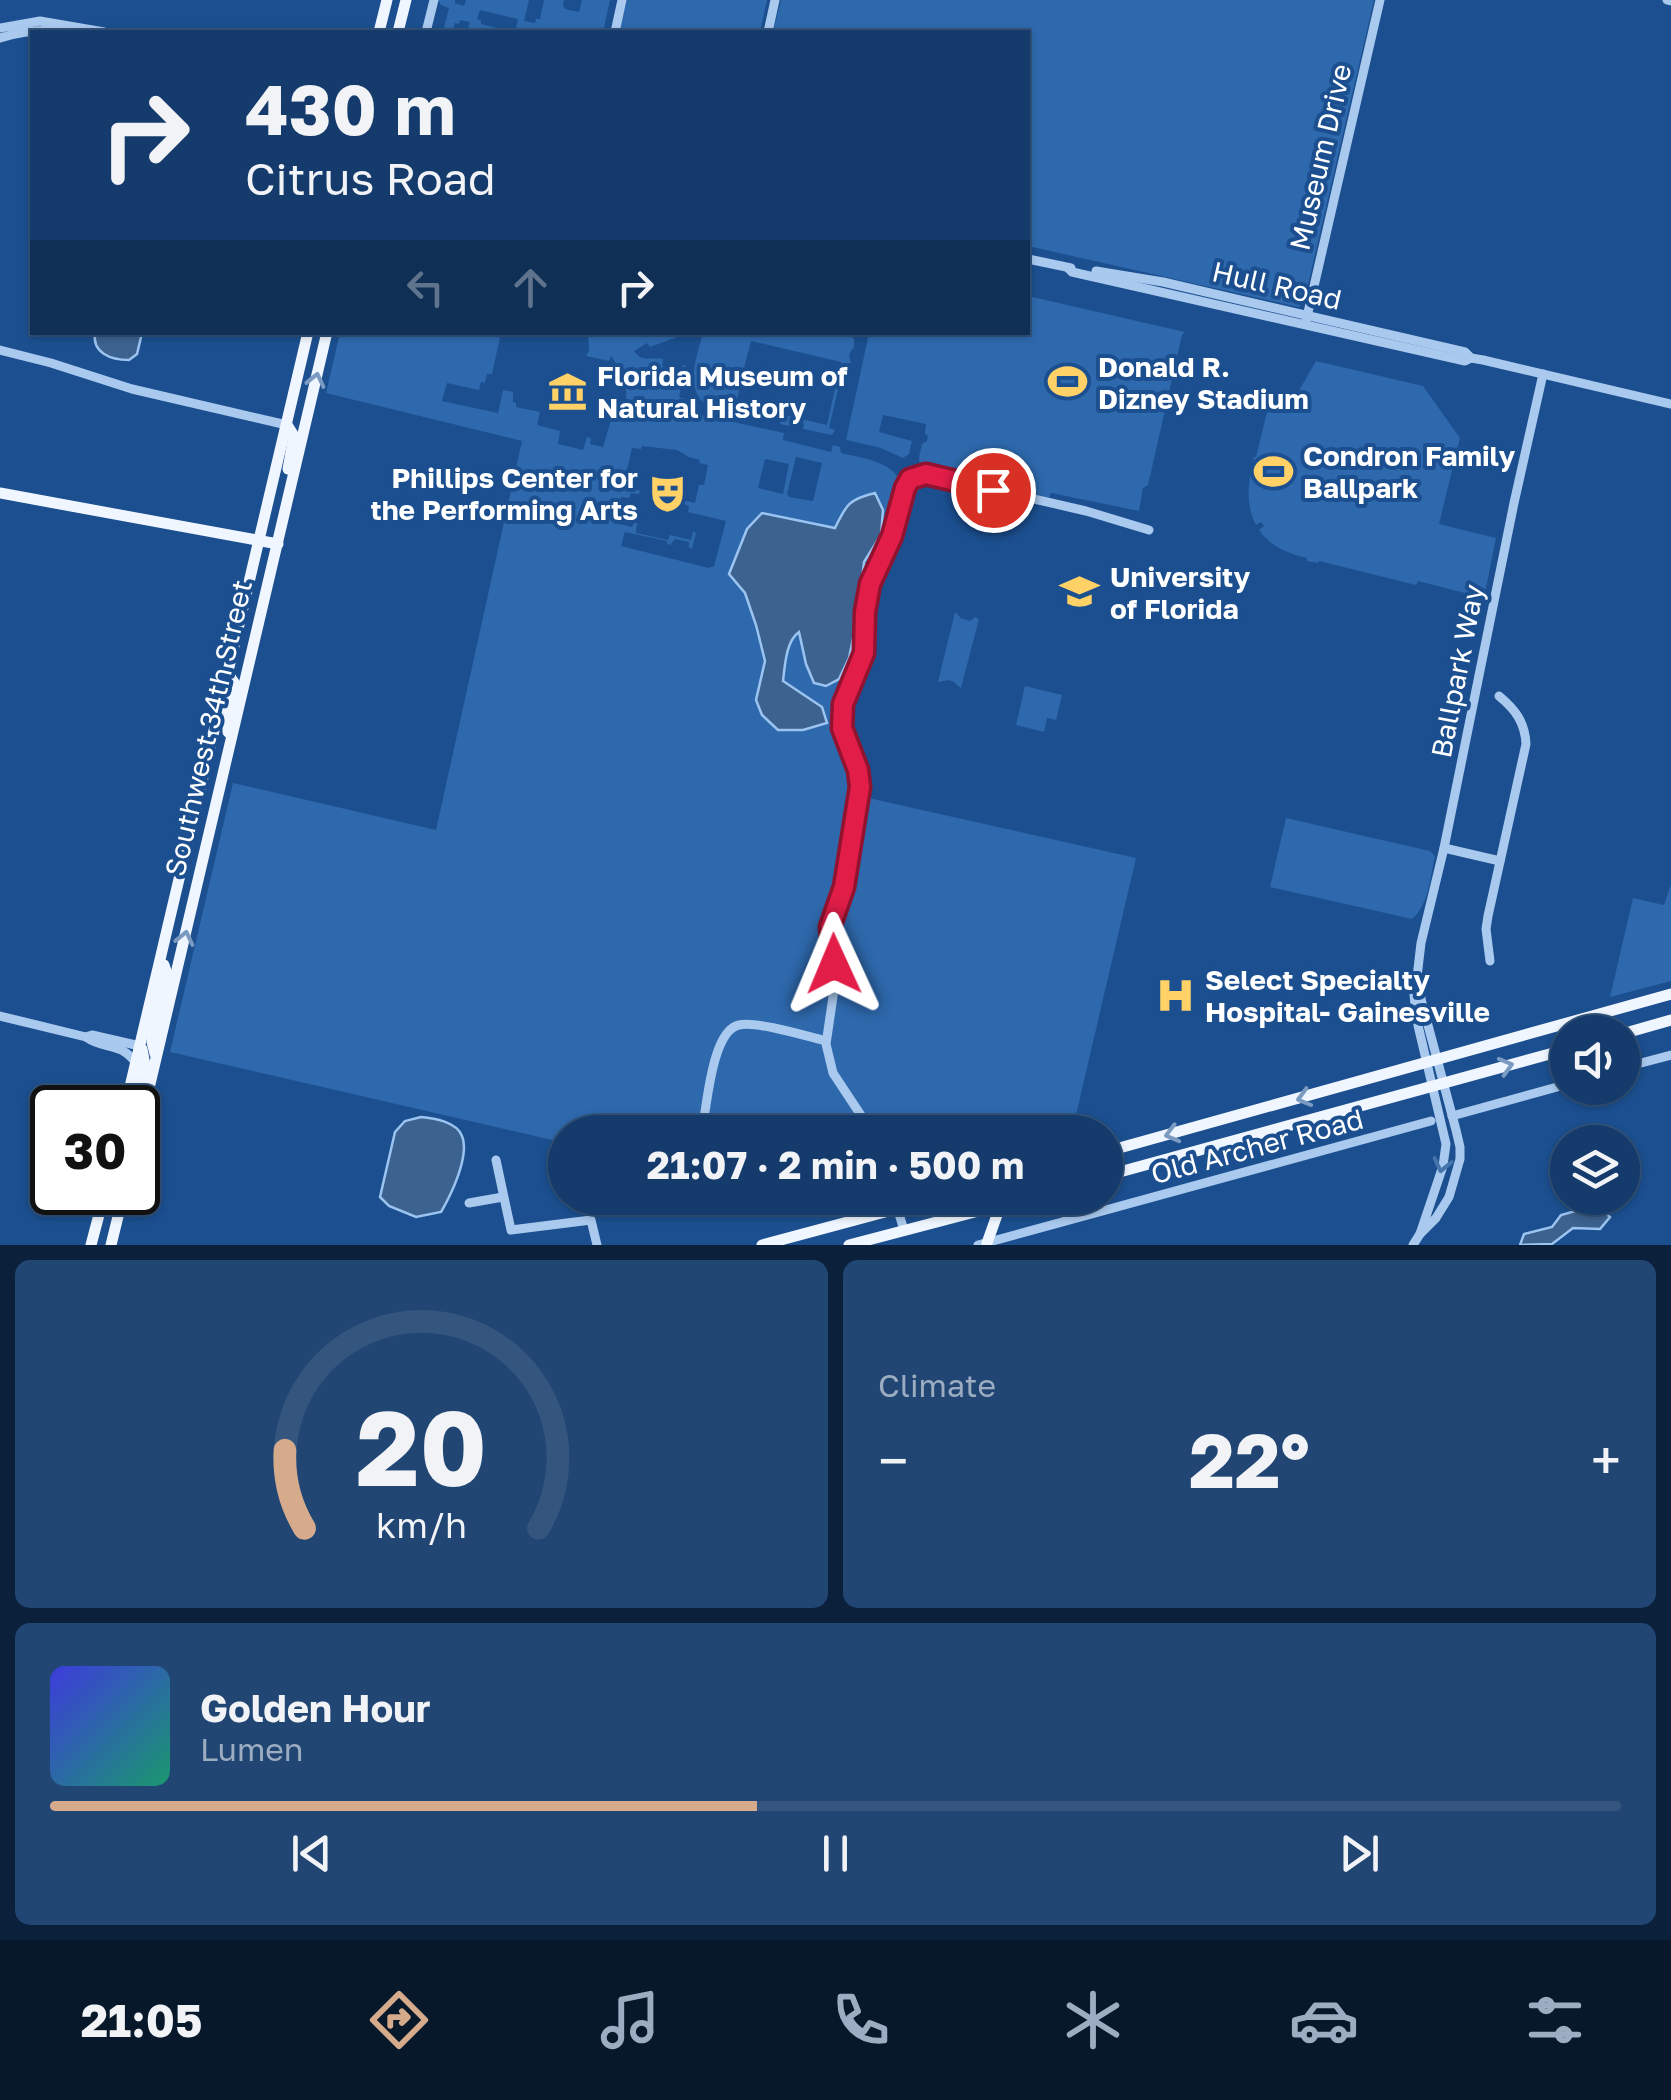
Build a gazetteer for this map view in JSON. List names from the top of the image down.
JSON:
{
  "streets": {
    "main road": ["Southwest 34th Street"],
    "street": [
      "Museum Drive",
      "Hull Road",
      "Ballpark Way",
      "Old Archer Road"
    ]
  },
  "crossings": [
    ["Museum Drive", "Hull Road"],
    ["Hull Road", "Ballpark Way"]
  ],
  "places": {
    "sports": ["Donald R. Dizney Stadium", "Condron Family Ballpark"],
    "museum": ["Florida Museum of Natural History"],
    "theatre": ["Phillips Center for the Performing Arts"],
    "school or university": ["University of Florida"],
    "hospital": ["Select Specialty Hospital- Gainesville"]
  },
  "page": {
    "turn": ["430 m", "Citrus Road"],
    "limit": "30",
    "trip": "21:07 · 2 min · 500 m",
    "tile": "Climate",
    "heat": ["−", "22°", "+"],
    "song": ["Golden Hour", "Lumen"],
    "tabs": "21:05",
    "gauge": ["20", "km/h"]
  }
}
